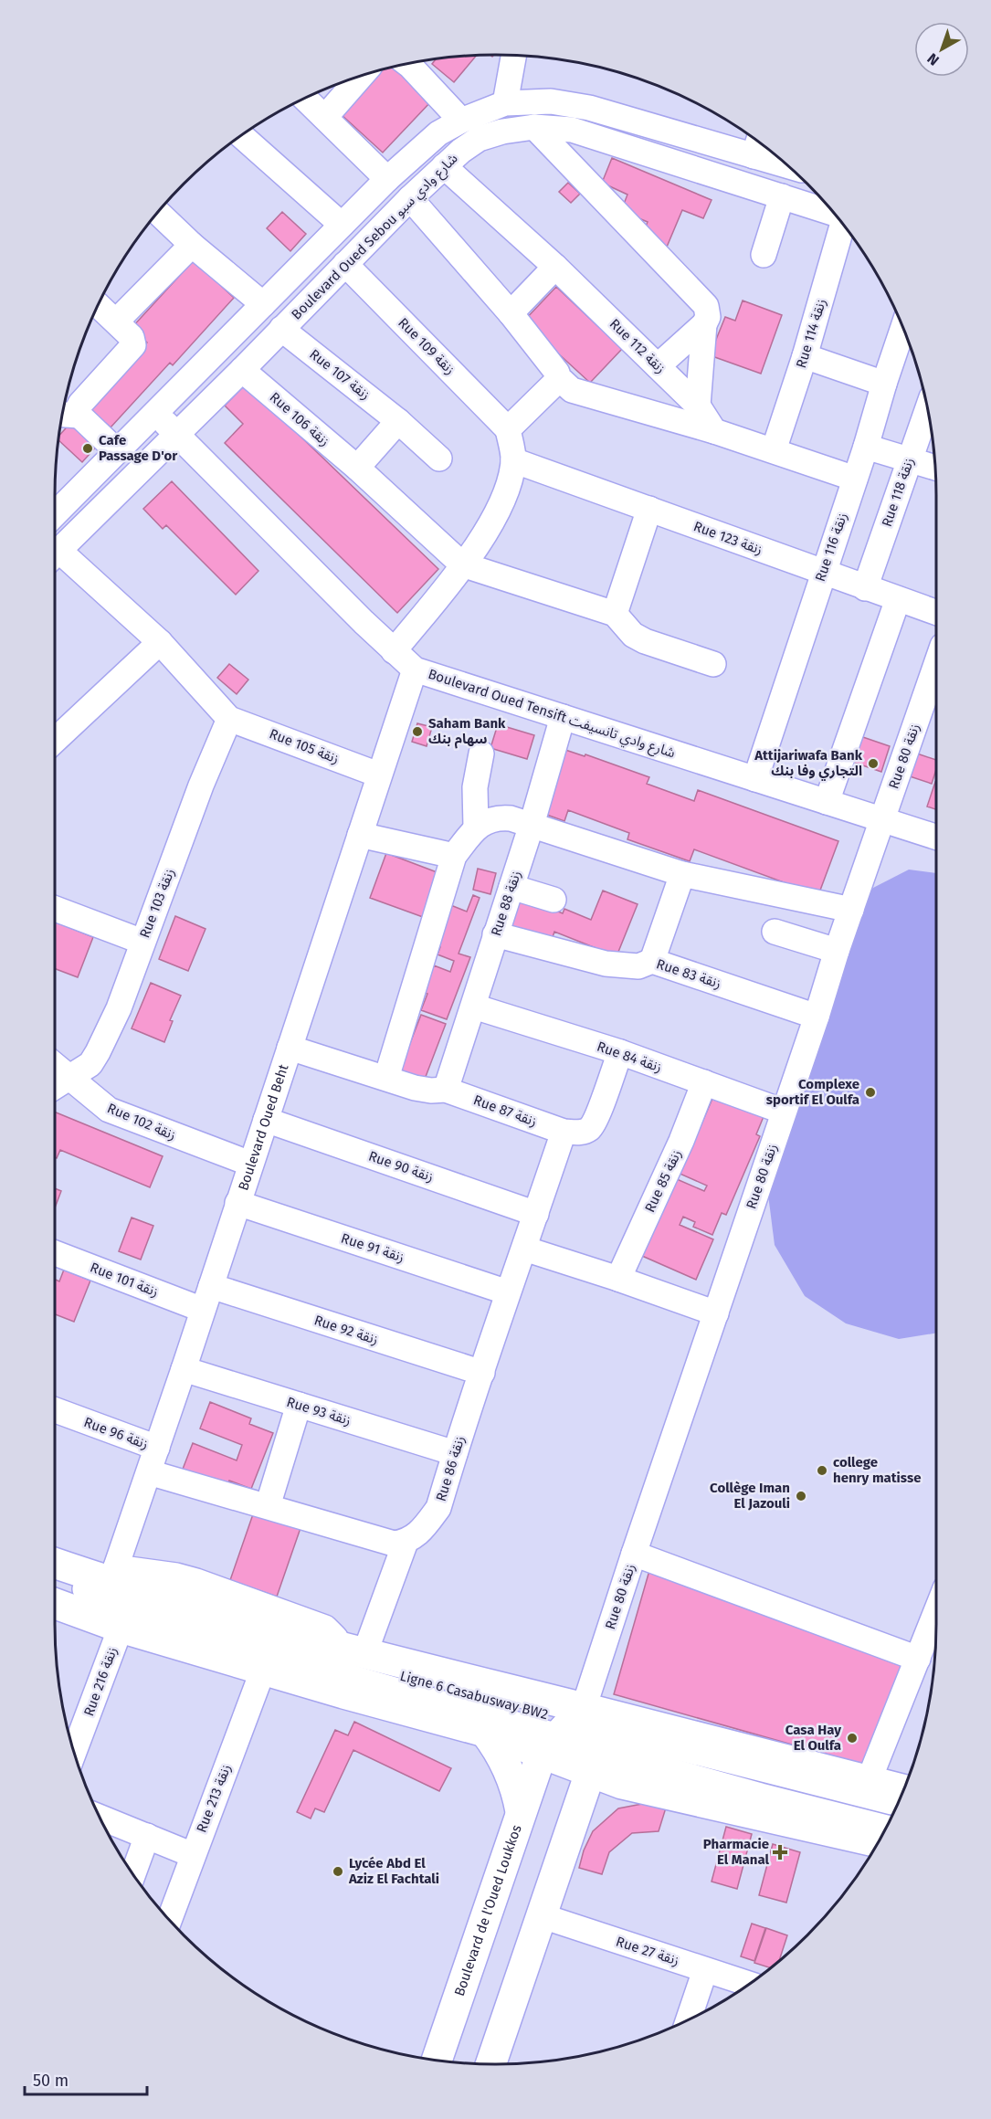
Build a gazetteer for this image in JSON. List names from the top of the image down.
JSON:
{
  "streets": {
    "main road": ["Boulevard de l'Oued Loukkos"],
    "street": [
      "Boulevard Oued Sebou شارع وادي سبو",
      "Rue 114 زنقة",
      "Rue 109 زنقة",
      "Rue 112 زنقة",
      "Rue 107 زنقة",
      "Rue 106 زنقة",
      "Rue 118 زنقة",
      "Rue 123 زنقة",
      "Rue 116 زنقة",
      "Boulevard Oued Tensift شارع وادي تانسيفت",
      "Rue 105 زنقة",
      "Rue 80 زنقة",
      "Rue 103 زنقة",
      "Rue 88 زنقة",
      "Rue 83 زنقة",
      "Rue 84 زنقة",
      "Rue 87 زنقة",
      "Rue 102 زنقة",
      "Boulevard Oued Beht",
      "Rue 90 زنقة",
      "Rue 85 زنقة",
      "Rue 91 زنقة",
      "Rue 101 زنقة",
      "Rue 92 زنقة",
      "Rue 93 زنقة",
      "Rue 96 زنقة",
      "Rue 86 زنقة",
      "Rue 216 زنقة",
      "Ligne 6 Casabusway BW2",
      "Rue 213 زنقة",
      "Rue 27 زنقة"
    ]
  },
  "crossings": [
    ["Boulevard Oued Sebou شارع وادي سبو", "Rue 109 زنقة"],
    ["Boulevard Oued Sebou شارع وادي سبو", "Rue 112 زنقة"],
    ["Boulevard Oued Sebou شارع وادي سبو", "Rue 107 زنقة"],
    ["Boulevard Oued Sebou شارع وادي سبو", "Rue 106 زنقة"],
    ["Boulevard Oued Sebou شارع وادي سبو", "Boulevard Oued Tensift شارع وادي تانسيفت"],
    ["Rue 118 زنقة", "Rue 123 زنقة"],
    ["Rue 123 زنقة", "Rue 116 زنقة"],
    ["Rue 116 زنقة", "Boulevard Oued Tensift شارع وادي تانسيفت"],
    ["Boulevard Oued Tensift شارع وادي تانسيفت", "Rue 80 زنقة"],
    ["Boulevard Oued Tensift شارع وادي تانسيفت", "Rue 88 زنقة"],
    ["Boulevard Oued Tensift شارع وادي تانسيفت", "Boulevard Oued Beht"],
    ["Rue 105 زنقة", "Rue 103 زنقة"],
    ["Rue 105 زنقة", "Boulevard Oued Beht"],
    ["Rue 80 زنقة", "Rue 83 زنقة"],
    ["Rue 80 زنقة", "Rue 84 زنقة"],
    ["Rue 80 زنقة", "Ligne 6 Casabusway BW2"],
    ["Rue 80 زنقة", "Boulevard de l'Oued Loukkos"],
    ["Rue 103 زنقة", "Rue 102 زنقة"],
    ["Rue 88 زنقة", "Rue 83 زنقة"],
    ["Rue 88 زنقة", "Rue 84 زنقة"],
    ["Rue 88 زنقة", "Rue 87 زنقة"],
    ["Rue 84 زنقة", "Rue 85 زنقة"],
    ["Rue 87 زنقة", "Boulevard Oued Beht"],
    ["Rue 87 زنقة", "Rue 86 زنقة"],
    ["Rue 102 زنقة", "Boulevard Oued Beht"],
    ["Boulevard Oued Beht", "Rue 90 زنقة"],
    ["Boulevard Oued Beht", "Rue 91 زنقة"],
    ["Boulevard Oued Beht", "Rue 101 زنقة"],
    ["Boulevard Oued Beht", "Rue 92 زنقة"],
    ["Boulevard Oued Beht", "Rue 93 زنقة"],
    ["Boulevard Oued Beht", "Rue 96 زنقة"],
    ["Rue 90 زنقة", "Rue 86 زنقة"],
    ["Rue 91 زنقة", "Rue 86 زنقة"],
    ["Rue 92 زنقة", "Rue 86 زنقة"],
    ["Rue 93 زنقة", "Rue 86 زنقة"],
    ["Ligne 6 Casabusway BW2", "Boulevard de l'Oued Loukkos"]
  ],
  "places": {
    "other": [
      "Cafe Passage D'or",
      "Saham Bank سهام بنك",
      "Attijariwafa Bank التجاري وفا بنك",
      "Complexe sportif El Oulfa",
      "college henry matisse",
      "Collège Iman El Jazouli",
      "Casa Hay El Oulfa",
      "Lycée Abd El Aziz El Fachtali"
    ],
    "health": ["Pharmacie El Manal"]
  },
  "scale_bar": "50 m",
  "north": "bottom left"
}
